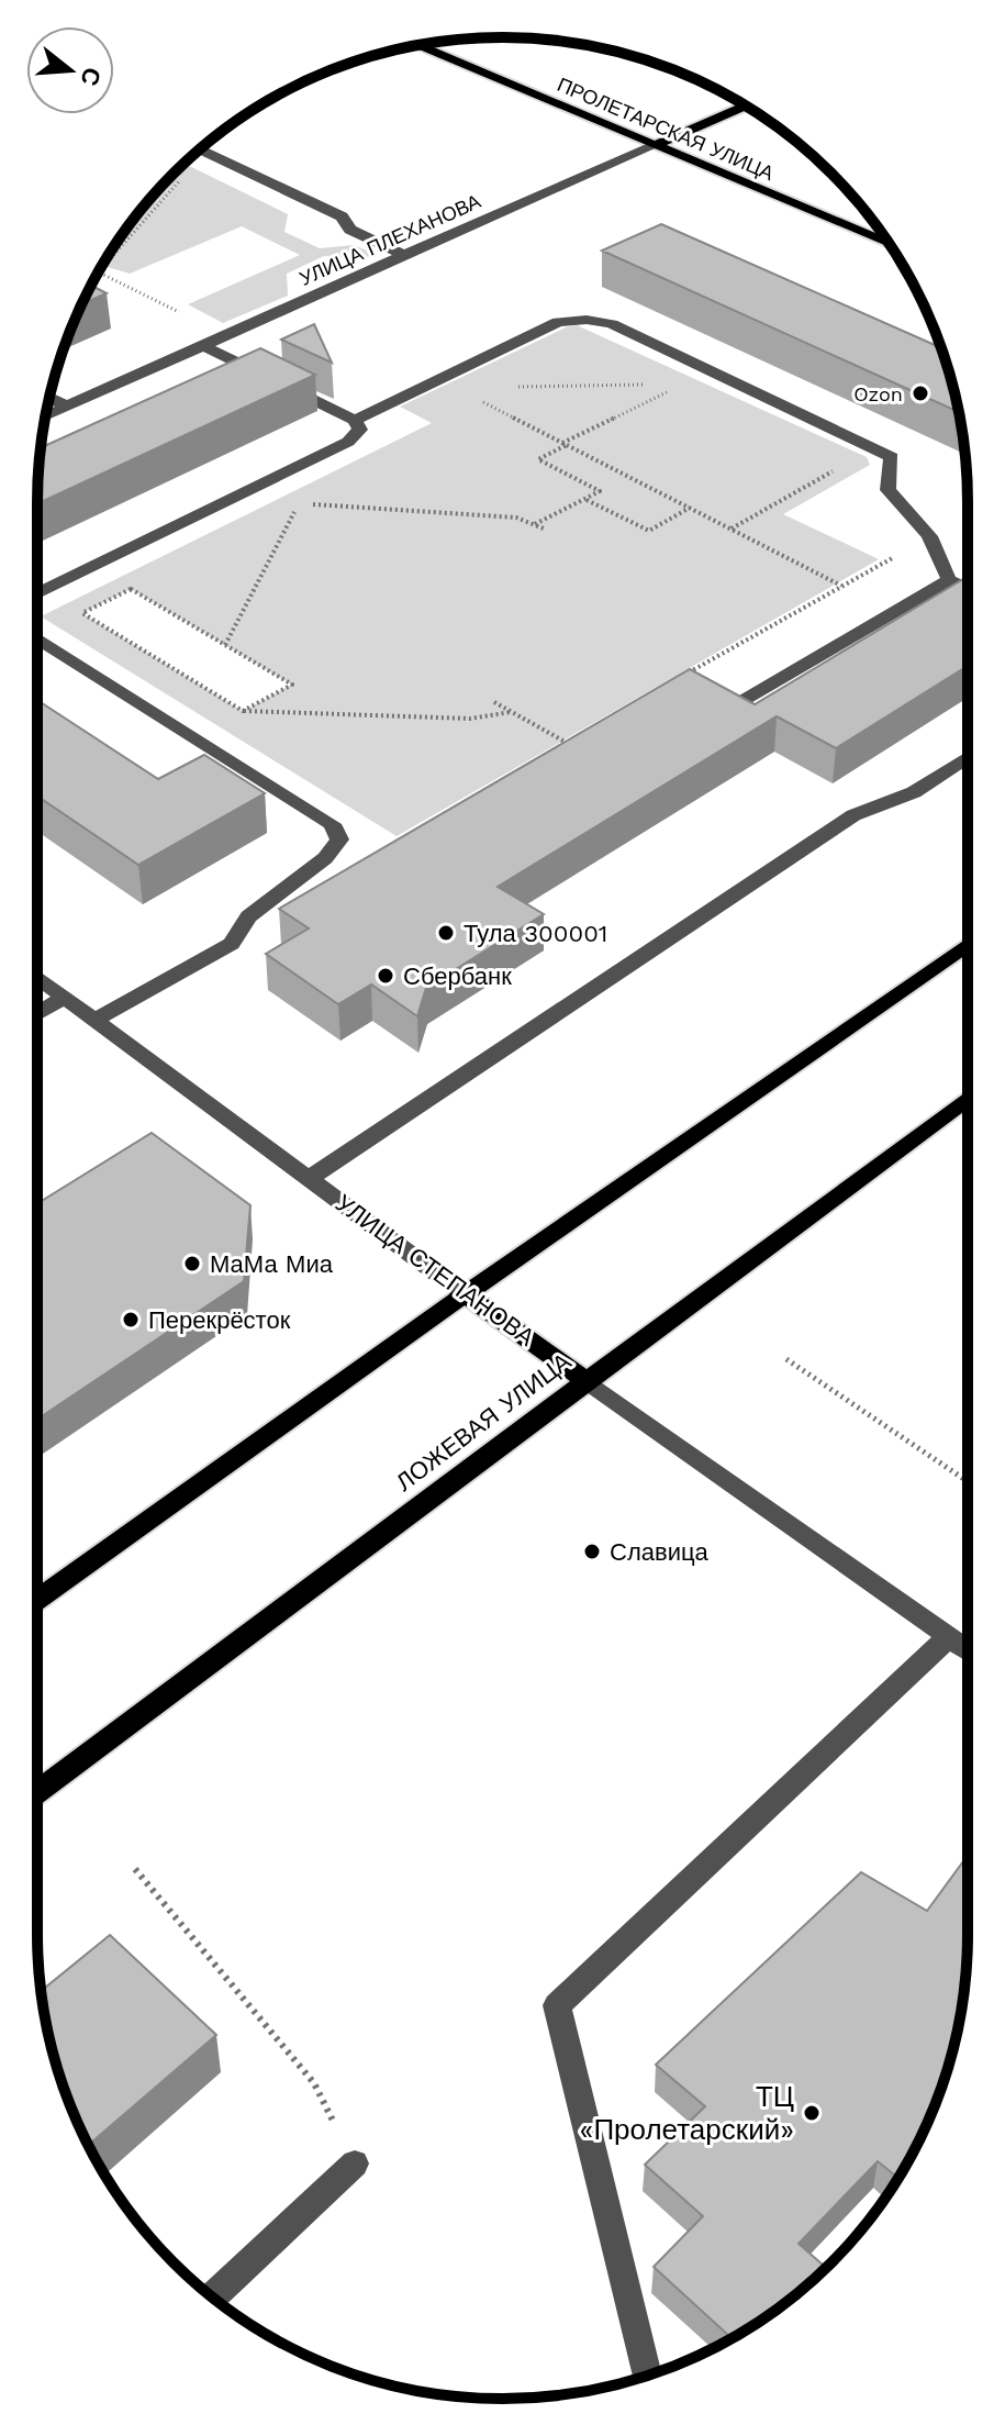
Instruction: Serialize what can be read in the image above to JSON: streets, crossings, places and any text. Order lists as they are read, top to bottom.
{
  "streets": {
    "main road": [
      "ПРОЛЕТАРСКАЯ УЛИЦА",
      "УЛИЦА ПЛЕХАНОВА",
      "УЛИЦА СТЕПАНОВА",
      "ЛОЖЕВАЯ УЛИЦА"
    ]
  },
  "crossings": [
    ["ПРОЛЕТАРСКАЯ УЛИЦА", "УЛИЦА ПЛЕХАНОВА"],
    ["УЛИЦА СТЕПАНОВА", "ЛОЖЕВАЯ УЛИЦА"]
  ],
  "places": [
    "Ozon",
    "Тула 300001",
    "Сбербанк",
    "МаМа Миа",
    "Перекрёсток",
    "Славица",
    "ТЦ «Пролетарский»"
  ],
  "north": "right"
}
